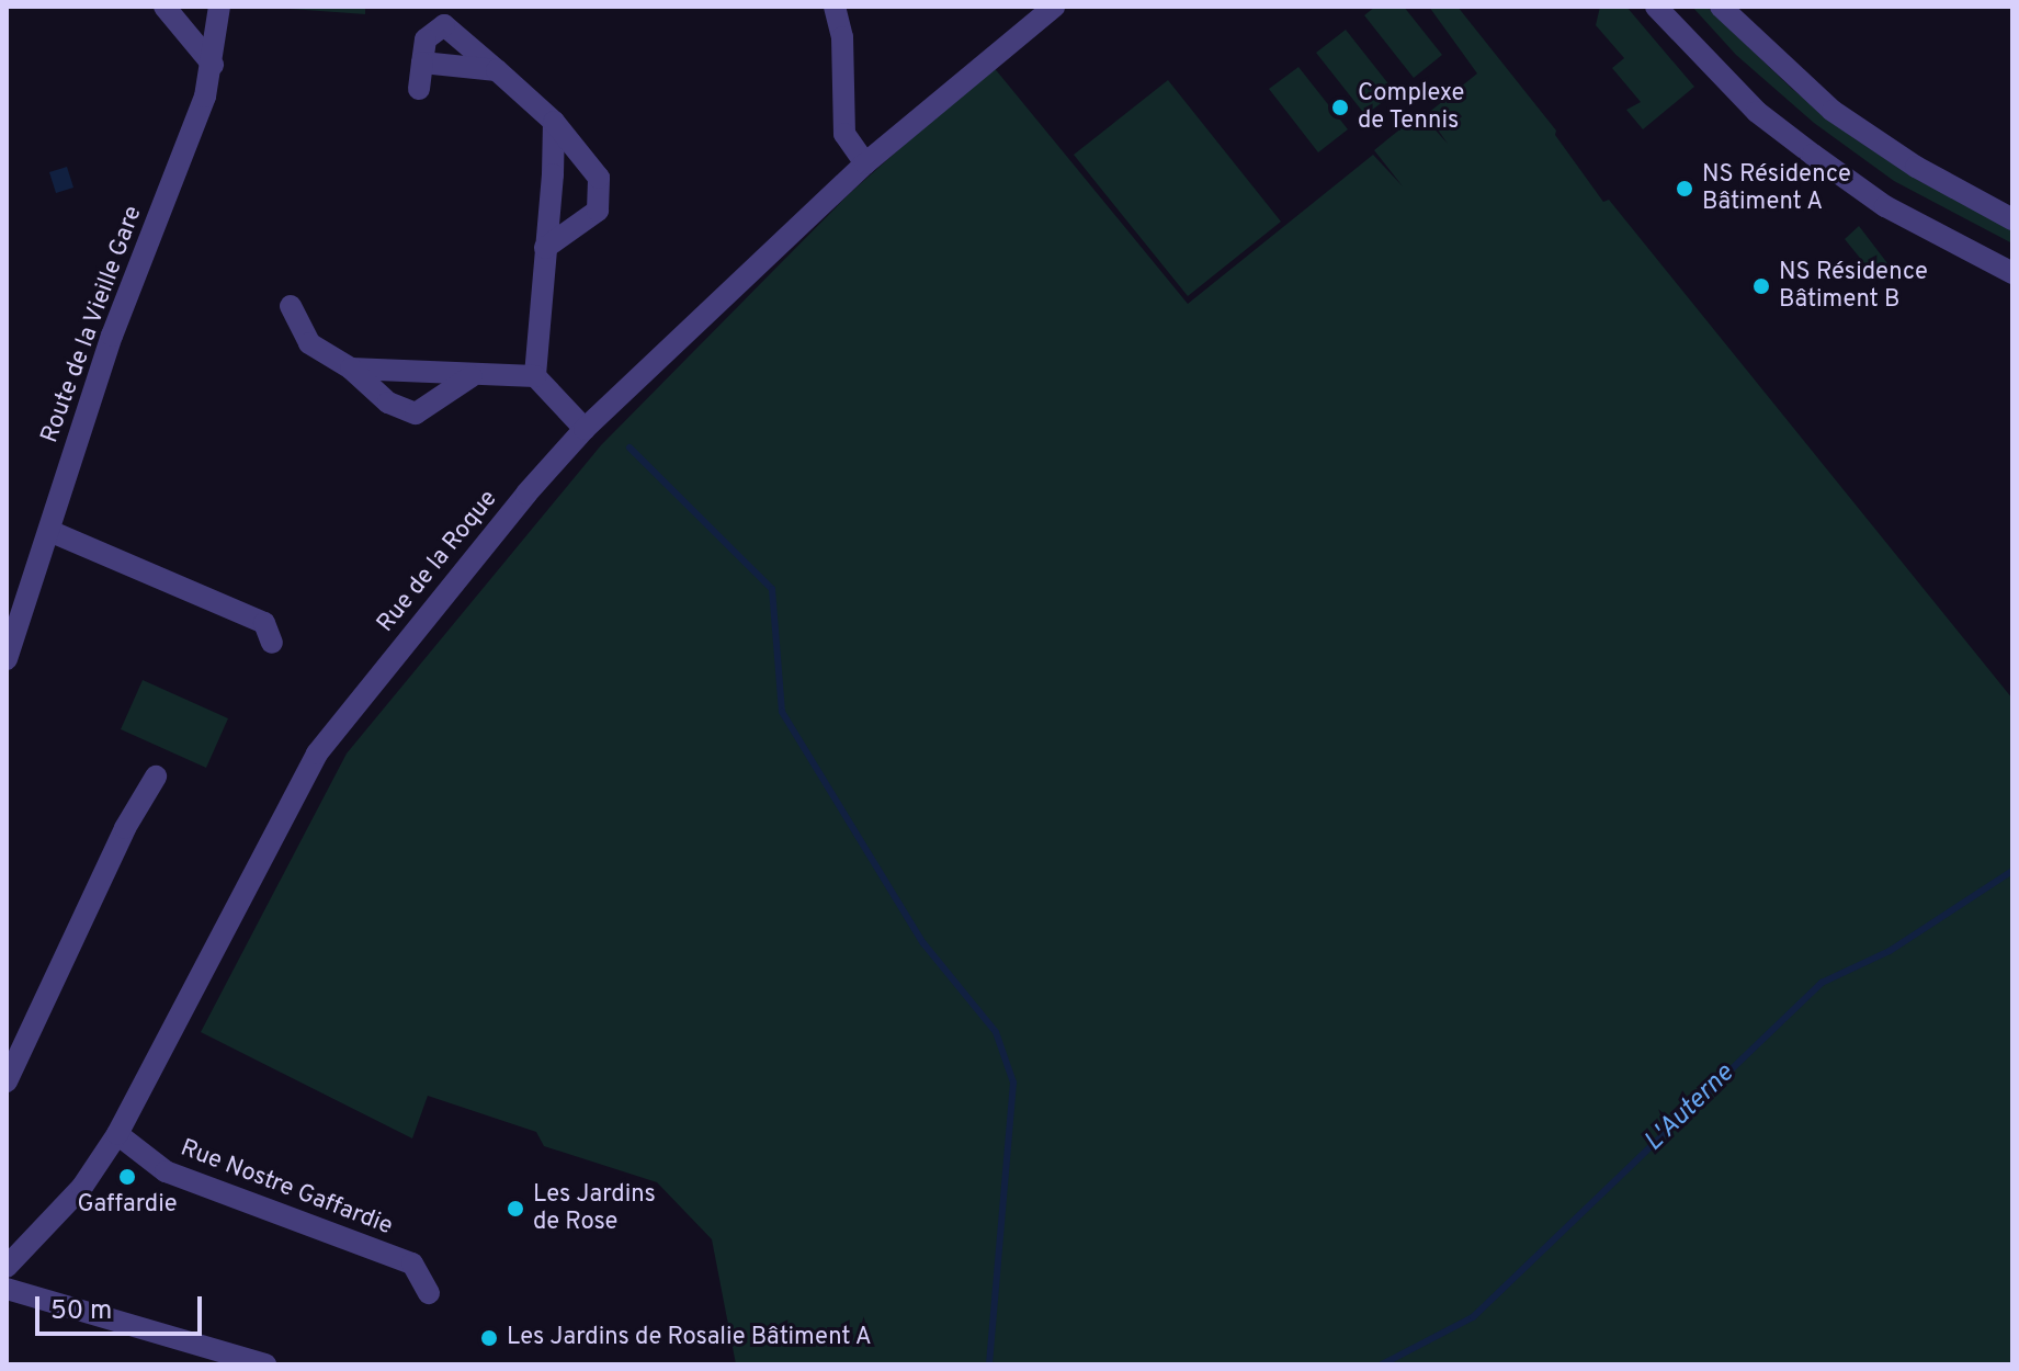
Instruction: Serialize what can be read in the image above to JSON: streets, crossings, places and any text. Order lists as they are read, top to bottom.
{
  "streets": {
    "street": ["Route de la Vieille Gare", "Rue de la Roque", "Rue Nostre Gaffardie"]
  },
  "crossings": [
    ["Rue de la Roque", "Rue Nostre Gaffardie"]
  ],
  "water": ["L'Auterne"],
  "places": [
    "Complexe de Tennis",
    "NS Résidence Bâtiment A",
    "NS Résidence Bâtiment B",
    "Gaffardie",
    "Les Jardins de Rose",
    "Les Jardins de Rosalie Bâtiment A"
  ],
  "scale_bar": "50 m"
}
